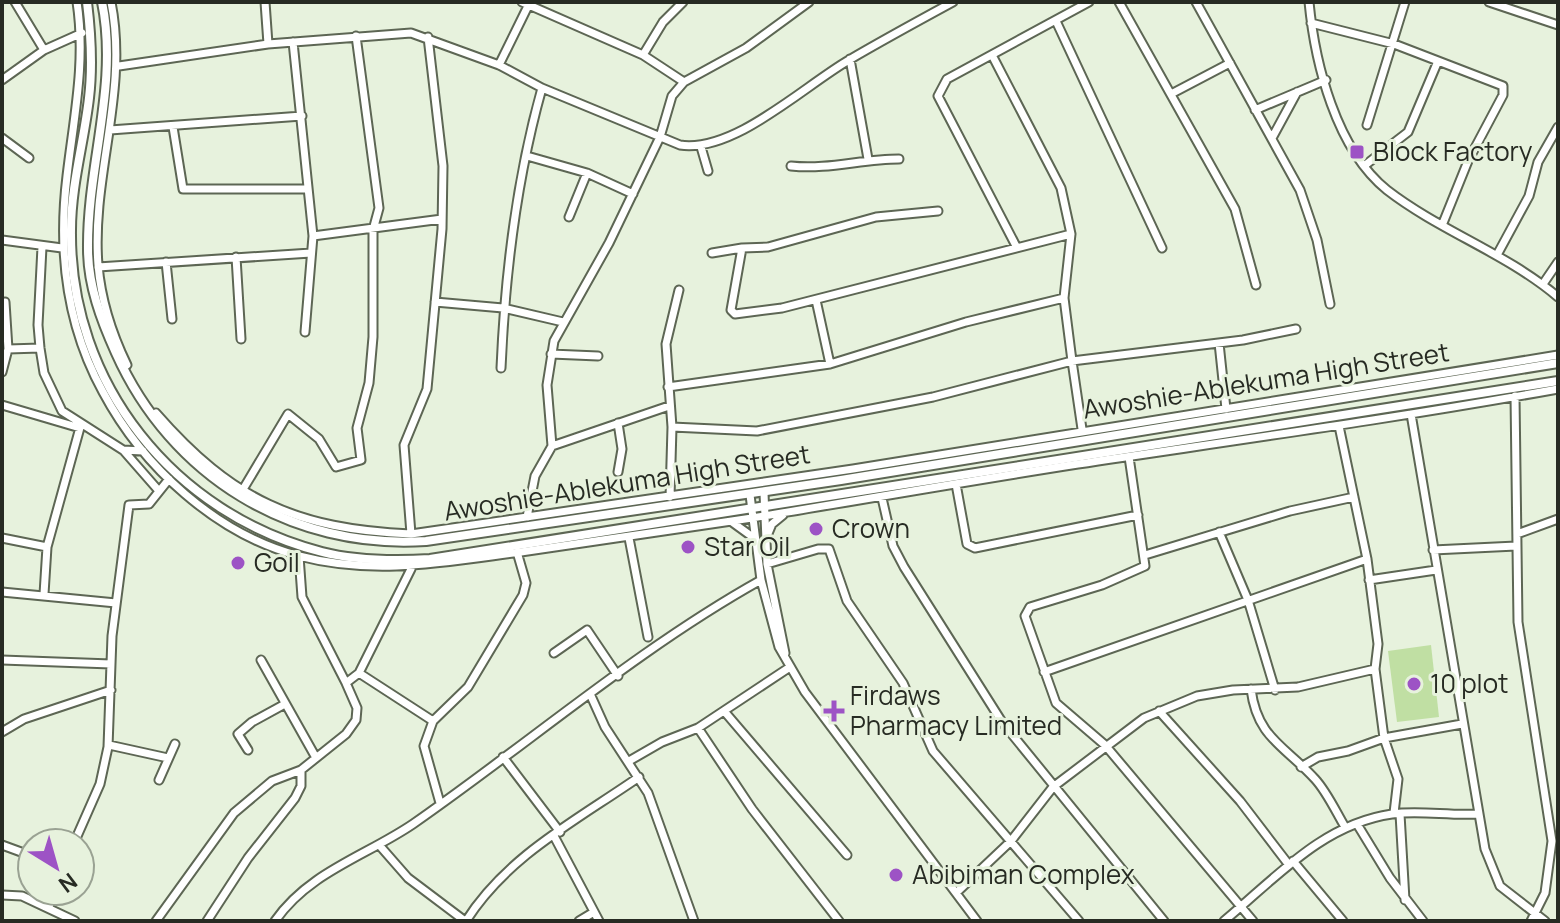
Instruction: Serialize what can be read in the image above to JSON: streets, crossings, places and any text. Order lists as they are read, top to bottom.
{
  "streets": {
    "main road": ["Awoshie-Ablekuma High Street"]
  },
  "places": {
    "transit": ["Block Factory"],
    "other": [
      "Crown",
      "Star Oil",
      "Goil",
      "10 plot",
      "Abibiman Complex"
    ],
    "health": ["Firdaws Pharmacy Limited"]
  },
  "north": "bottom right"
}
